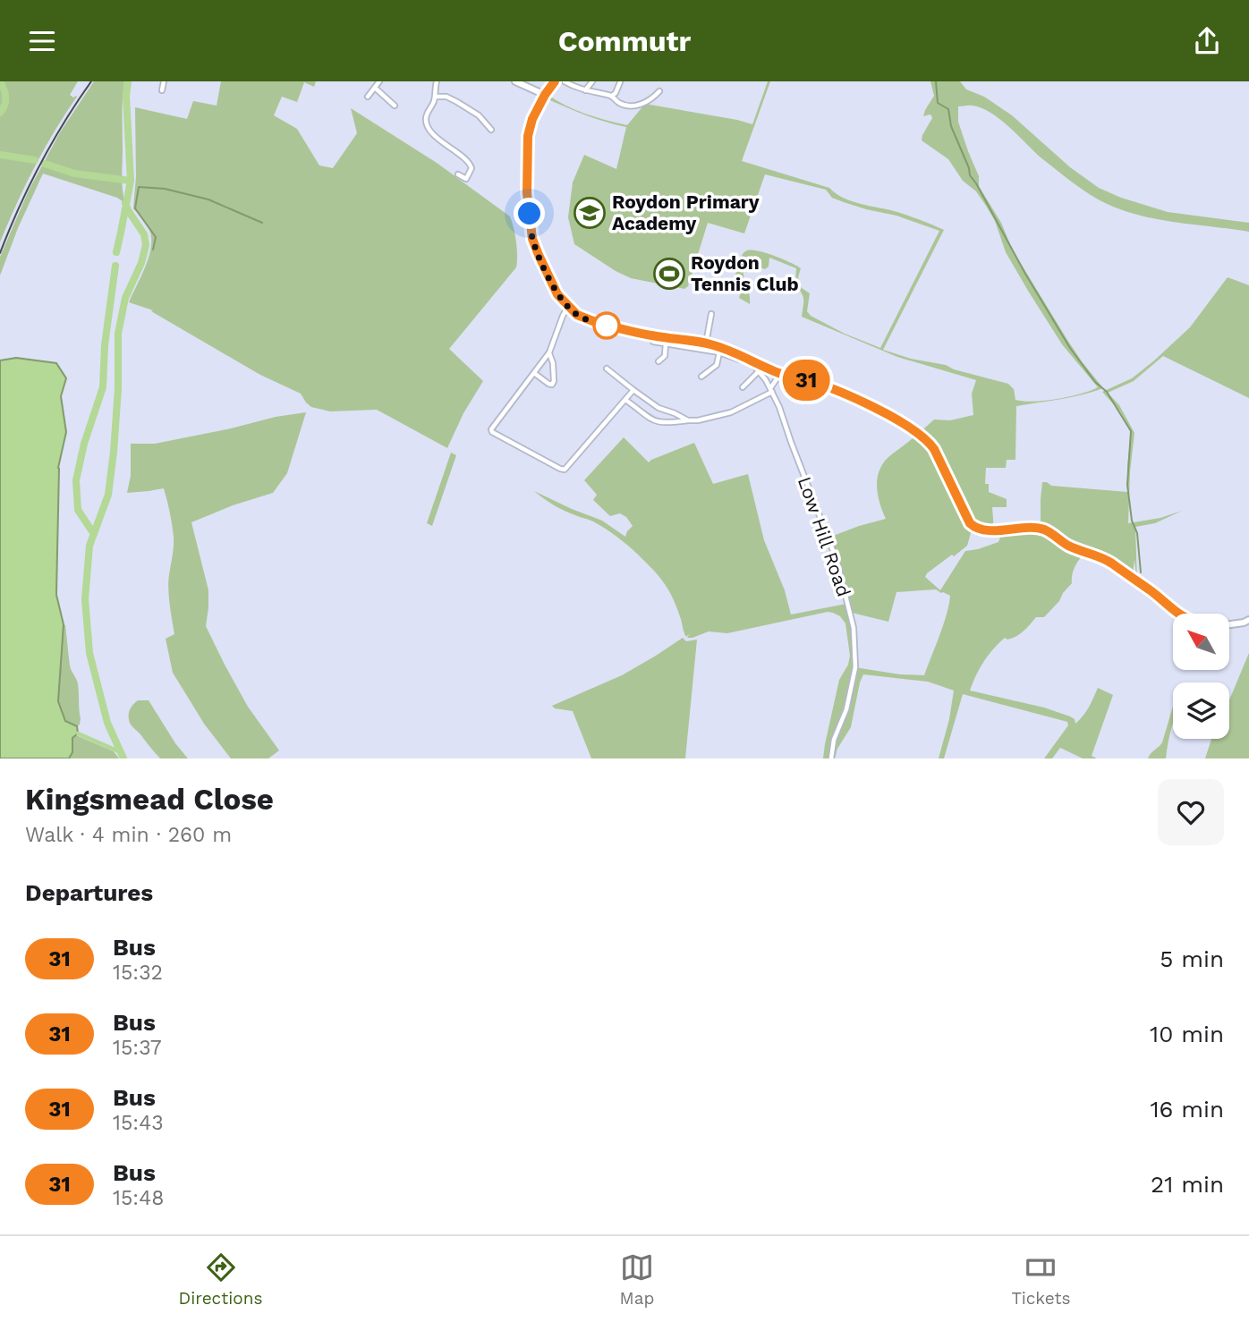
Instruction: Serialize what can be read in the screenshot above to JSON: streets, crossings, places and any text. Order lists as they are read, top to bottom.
{
  "streets": {
    "street": ["Low Hill Road"]
  },
  "places": {
    "school or university": ["Roydon Primary Academy"],
    "sports": ["Roydon Tennis Club"]
  },
  "lines": ["bus line 31"],
  "north": "top left",
  "page": {
    "header": "Commutr",
    "on_map": "31",
    "heading": [
      ["Kingsmead Close", "Walk · 4 min · 260 m"],
      "Departures"
    ],
    "list": [
      {
        "mark": "31",
        "name": "Bus",
        "note": "15:32",
        "value": "5 min"
      },
      {
        "mark": "31",
        "name": "Bus",
        "note": "15:37",
        "value": "10 min"
      },
      {
        "mark": "31",
        "name": "Bus",
        "note": "15:43",
        "value": "16 min"
      },
      {
        "mark": "31",
        "name": "Bus",
        "note": "15:48",
        "value": "21 min"
      }
    ],
    "tabs": ["Directions", "Map", "Tickets"]
  }
}
